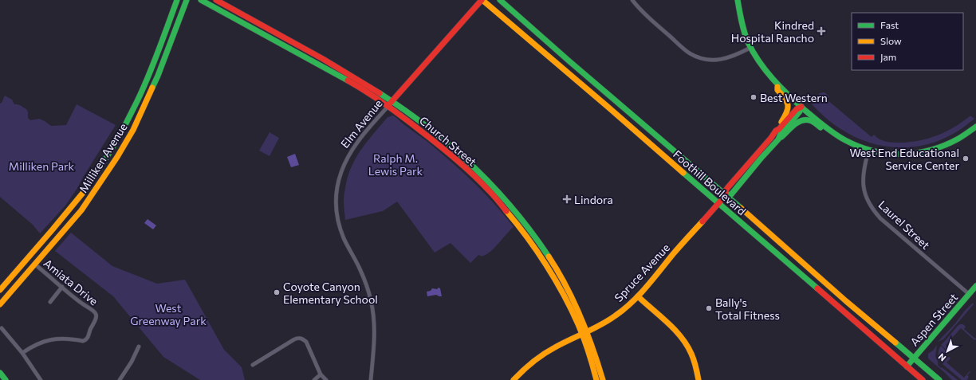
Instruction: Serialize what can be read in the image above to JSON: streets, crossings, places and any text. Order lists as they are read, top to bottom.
{
  "streets": {
    "main road": [
      "Elm Avenue",
      "Church Street",
      "Milliken Avenue",
      "Foothill Boulevard",
      "Spruce Avenue",
      "Aspen Street"
    ],
    "street": ["Laurel Street", "Amiata Drive"]
  },
  "crossings": [
    ["Elm Avenue", "Church Street"],
    ["Elm Avenue", "Foothill Boulevard"],
    ["Church Street", "Spruce Avenue"],
    ["Milliken Avenue", "Amiata Drive"],
    ["Foothill Boulevard", "Spruce Avenue"],
    ["Foothill Boulevard", "Aspen Street"],
    ["Laurel Street", "Aspen Street"]
  ],
  "parks": ["Ralph M. Lewis Park", "Milliken Park", "West Greenway Park"],
  "places": {
    "health": ["Kindred Hospital Rancho", "Lindora"],
    "other": [
      "Best Western",
      "West End Educational Service Center",
      "Coyote Canyon Elementary School",
      "Bally's Total Fitness"
    ]
  },
  "legend": ["Fast", "Slow", "Jam"],
  "north": "bottom left"
}
